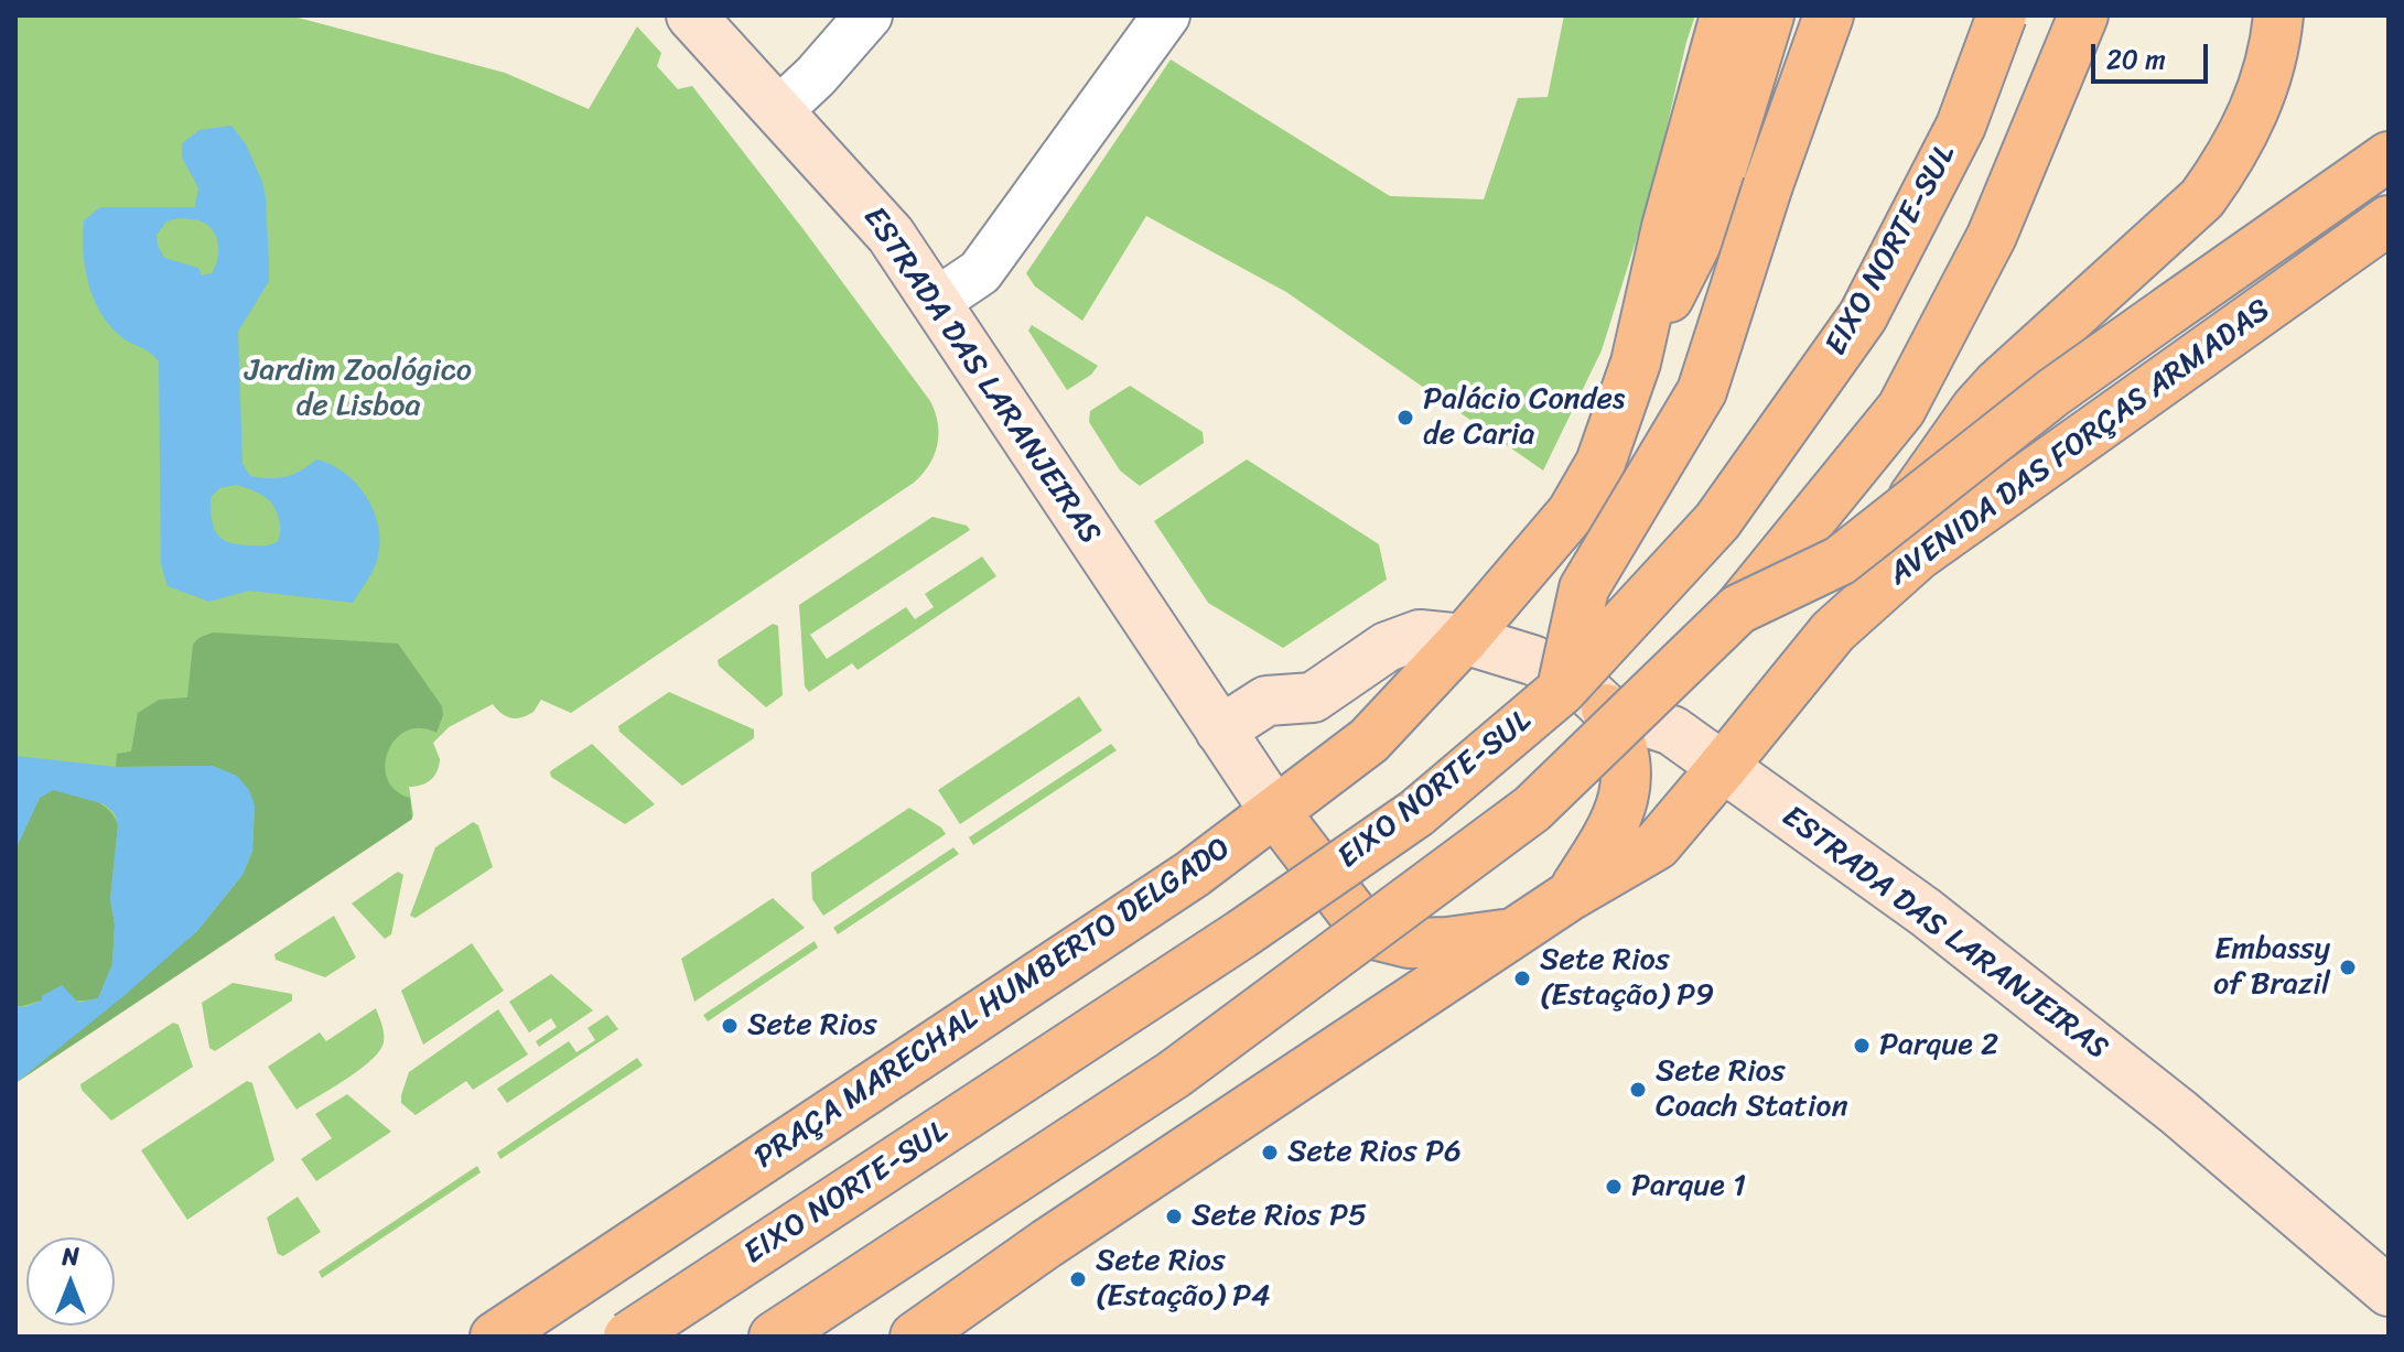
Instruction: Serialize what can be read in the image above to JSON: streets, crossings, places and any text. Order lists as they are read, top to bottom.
{
  "streets": {
    "main road": [
      "EIXO NORTE-SUL",
      "ESTRADA DAS LARANJEIRAS",
      "AVENIDA DAS FORÇAS ARMADAS",
      "PRAÇA MARECHAL HUMBERTO DELGADO"
    ]
  },
  "crossings": [
    ["ESTRADA DAS LARANJEIRAS", "AVENIDA DAS FORÇAS ARMADAS"],
    ["ESTRADA DAS LARANJEIRAS", "PRAÇA MARECHAL HUMBERTO DELGADO"]
  ],
  "parks": ["Jardim Zoológico de Lisboa"],
  "places": [
    "Palácio Condes de Caria",
    "Embassy of Brazil",
    "Sete Rios (Estação) P9",
    "Sete Rios",
    "Parque 2",
    "Sete Rios Coach Station",
    "Sete Rios P6",
    "Parque 1",
    "Sete Rios P5",
    "Sete Rios (Estação) P4"
  ],
  "scale_bar": "20 m",
  "north": "top"
}
